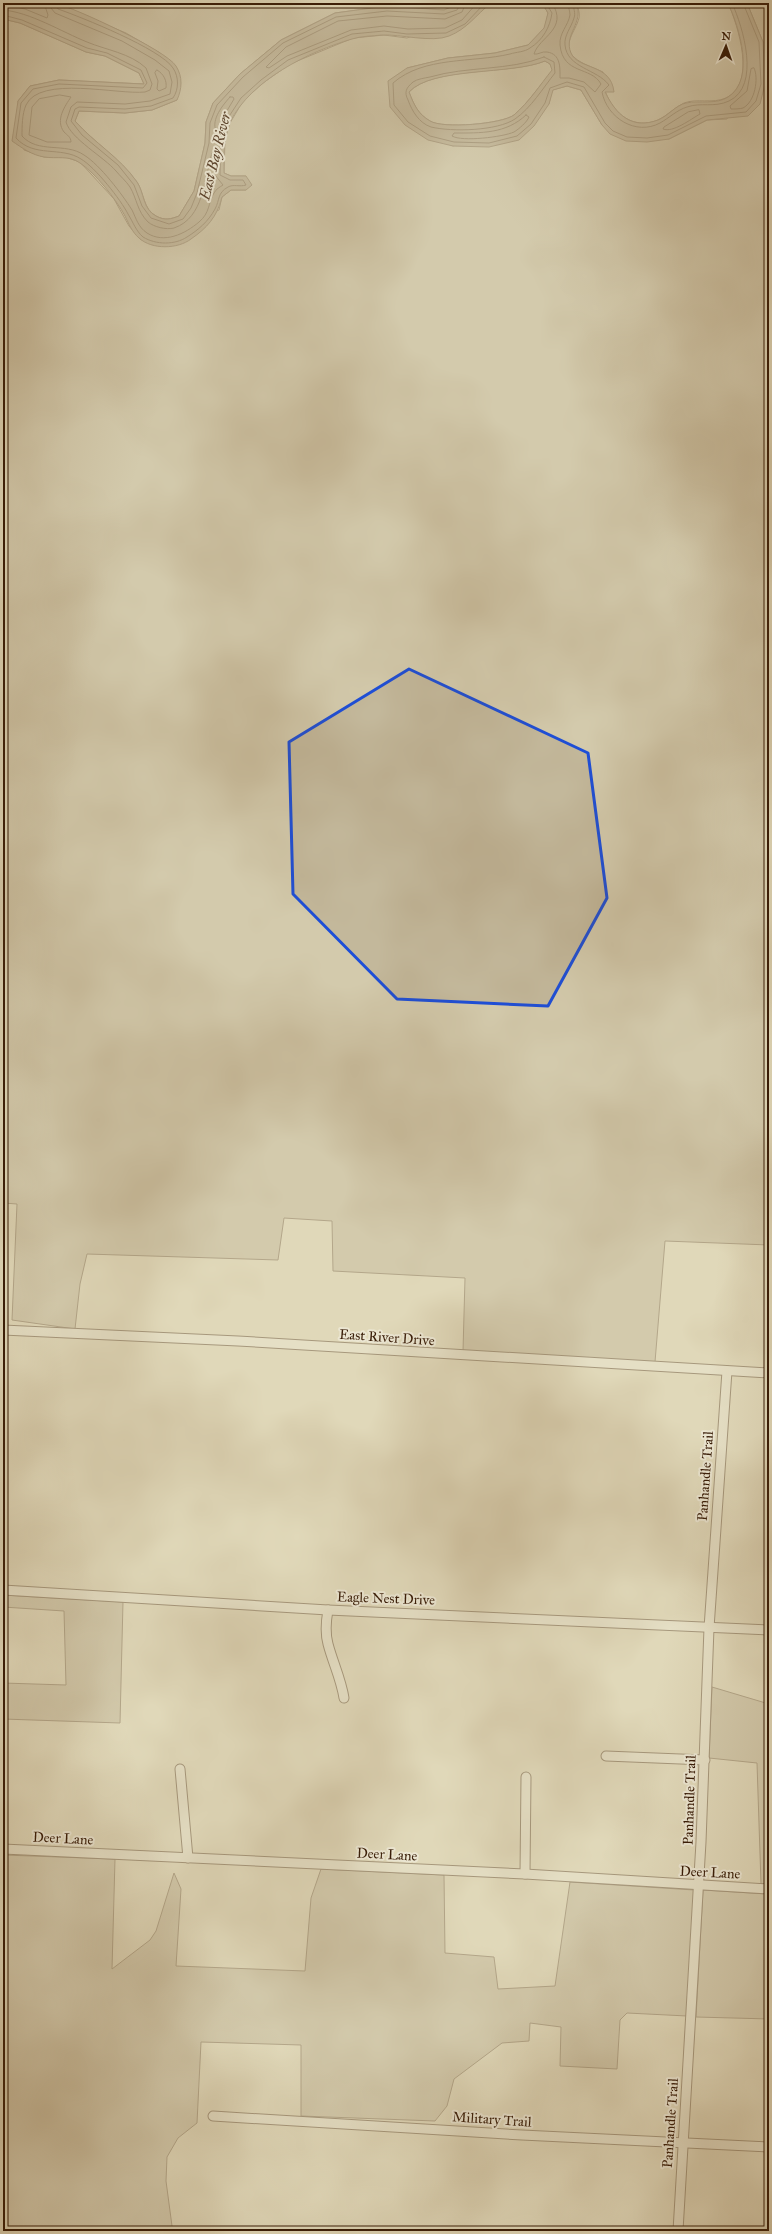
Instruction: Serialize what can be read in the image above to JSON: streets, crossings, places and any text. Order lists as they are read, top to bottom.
{
  "streets": {
    "street": [
      "East River Drive",
      "Panhandle Trail",
      "Eagle Nest Drive",
      "Deer Lane",
      "Military Trail"
    ]
  },
  "crossings": [
    ["East River Drive", "Panhandle Trail"],
    ["Panhandle Trail", "Eagle Nest Drive"],
    ["Panhandle Trail", "Deer Lane"],
    ["Panhandle Trail", "Military Trail"]
  ],
  "water": ["East Bay River"],
  "north": "top"
}
